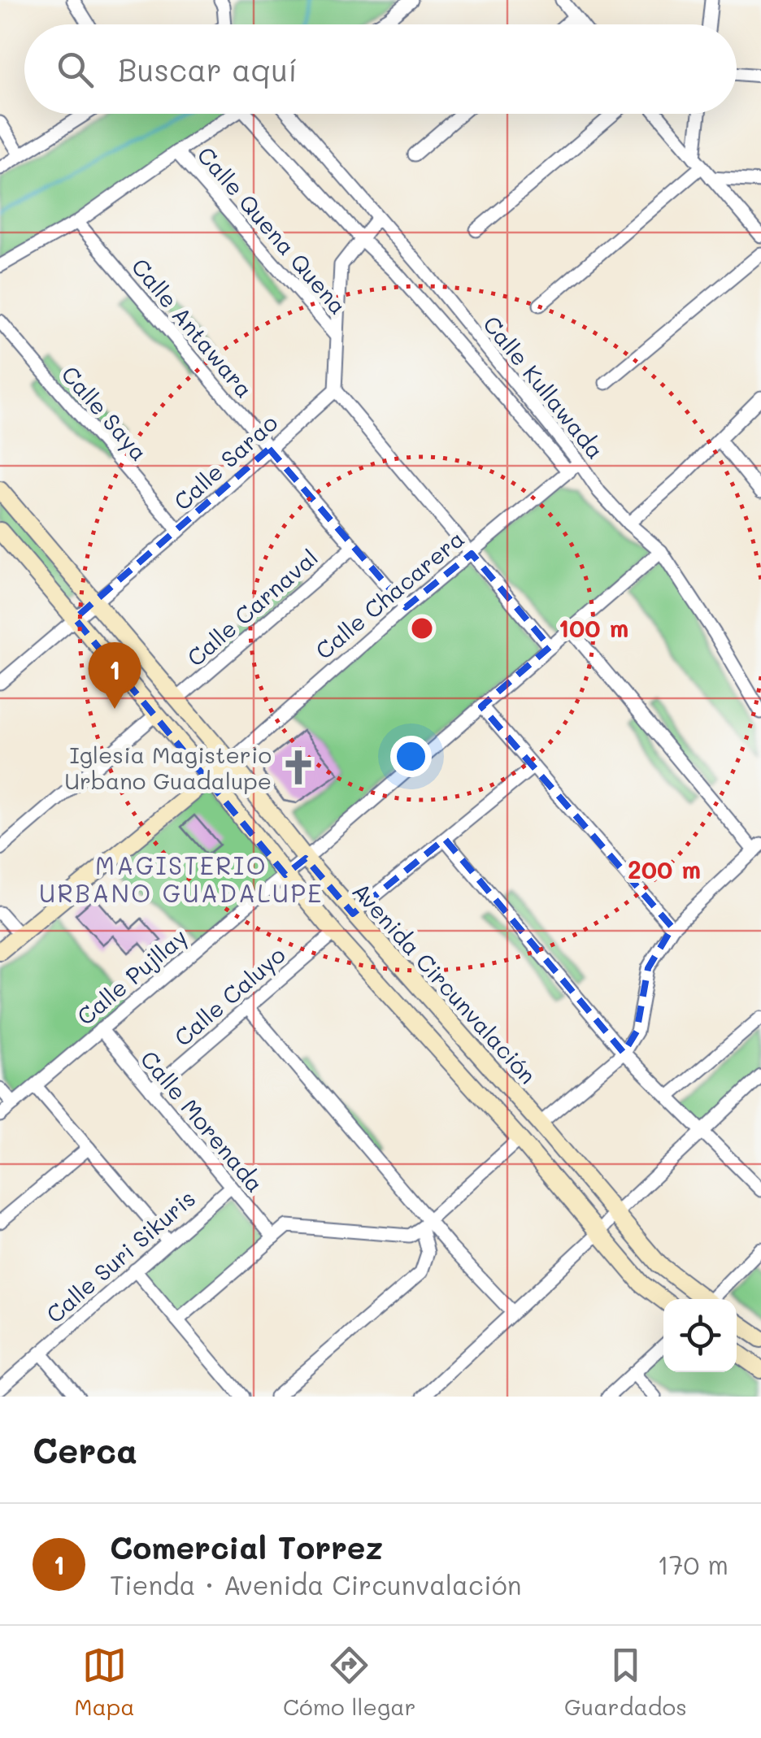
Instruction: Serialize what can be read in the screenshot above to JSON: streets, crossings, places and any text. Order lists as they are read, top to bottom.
{
  "streets": {
    "main road": ["Avenida Circunvalación"],
    "street": [
      "Calle Quena Quena",
      "Calle Antawara",
      "Calle Kullawada",
      "Calle Saya",
      "Calle Sarao",
      "Calle Chacarera",
      "Calle Carnaval",
      "Calle Pujllay",
      "Calle Caluyo",
      "Calle Morenada",
      "Calle Suri Sikuris"
    ]
  },
  "crossings": [
    ["Calle Antawara", "Calle Sarao"],
    ["Calle Antawara", "Calle Chacarera"],
    ["Calle Antawara", "Calle Carnaval"],
    ["Calle Kullawada", "Calle Chacarera"],
    ["Calle Kullawada", "Calle Pujllay"],
    ["Calle Saya", "Calle Sarao"],
    ["Calle Sarao", "Avenida Circunvalación"],
    ["Calle Chacarera", "Avenida Circunvalación"],
    ["Calle Carnaval", "Avenida Circunvalación"],
    ["Calle Pujllay", "Avenida Circunvalación"],
    ["Calle Pujllay", "Calle Morenada"],
    ["Calle Caluyo", "Calle Morenada"],
    ["Calle Morenada", "Calle Suri Sikuris"]
  ],
  "districts": ["MAGISTERIO URBANO GUADALUPE"],
  "places": {
    "church": ["Iglesia Magisterio Urbano Guadalupe"]
  },
  "page": {
    "search": "Buscar aquí",
    "pins": "1",
    "heading": "Cerca",
    "list": [
      {
        "mark": "1",
        "name": "Comercial Torrez",
        "note": "Tienda · Avenida Circunvalación",
        "value": "170 m"
      }
    ],
    "nav": ["Mapa", "Cómo llegar", "Guardados"]
  },
  "rings": ["100 m", "200 m"]
}
